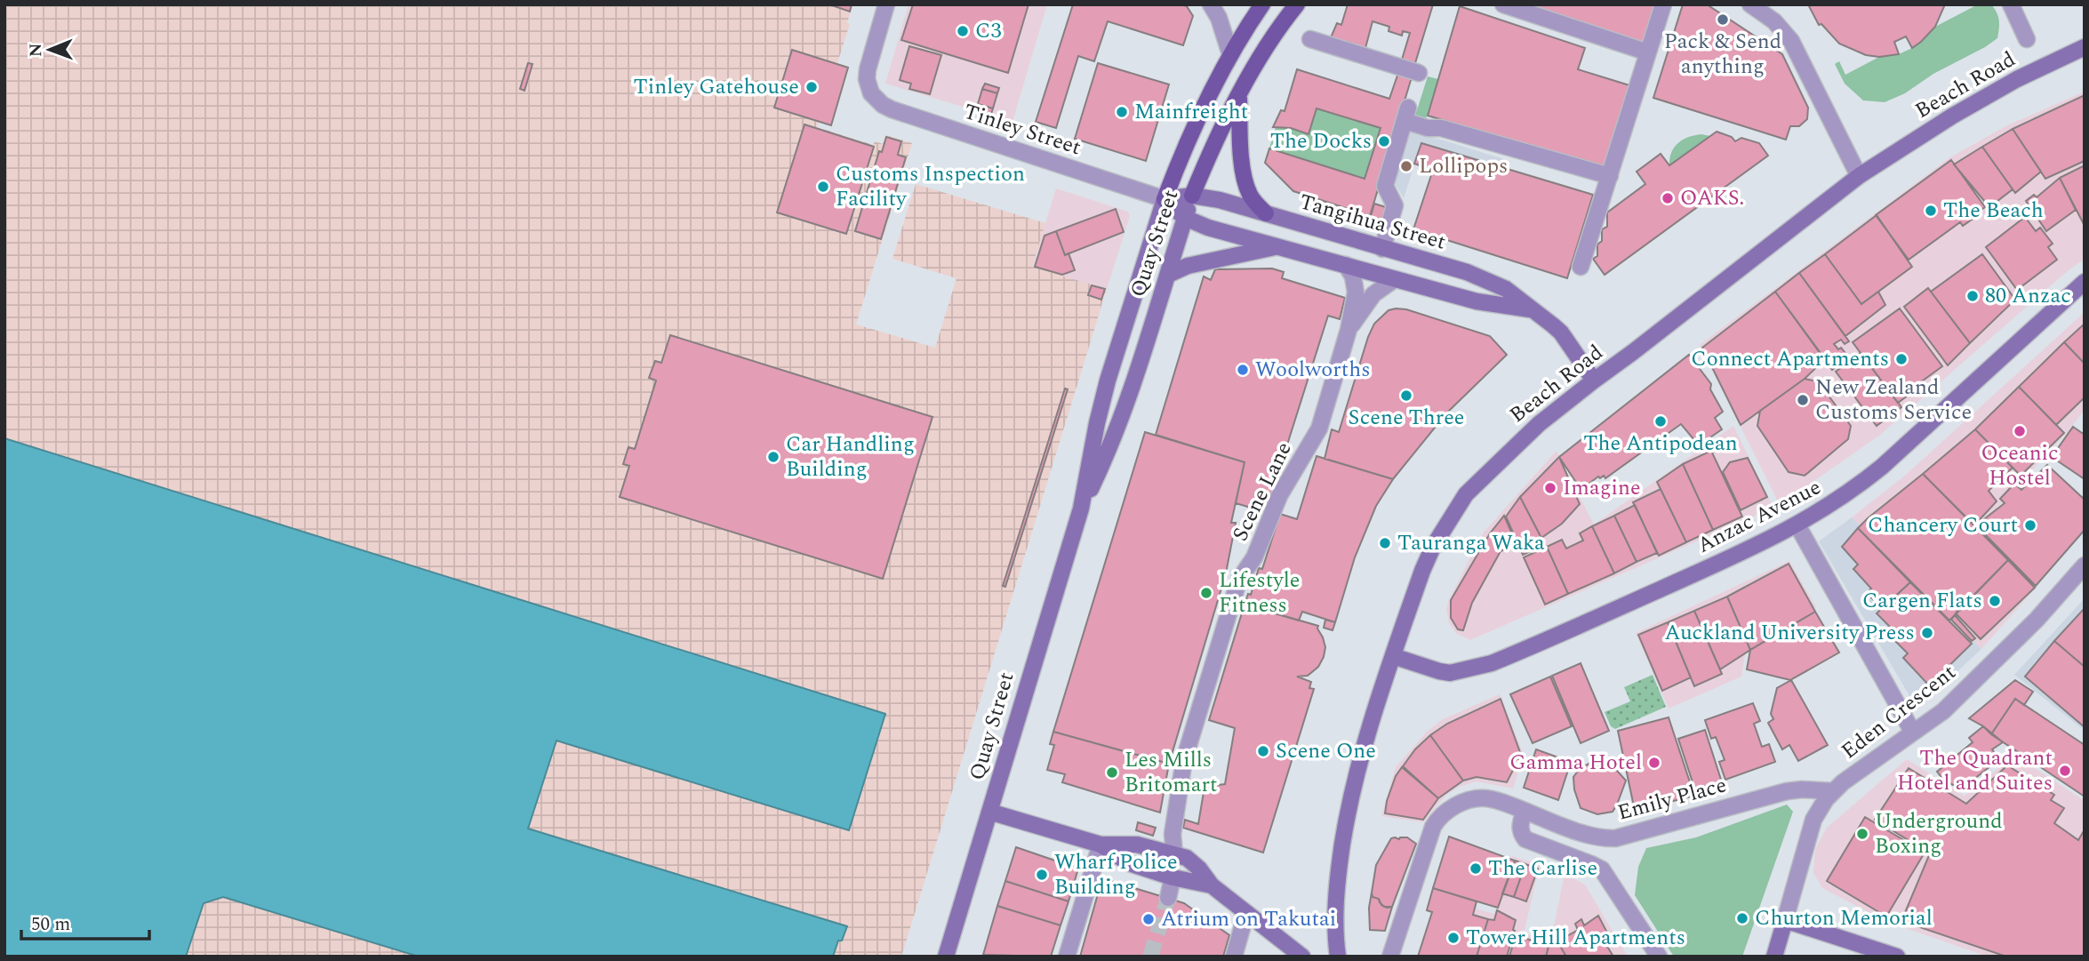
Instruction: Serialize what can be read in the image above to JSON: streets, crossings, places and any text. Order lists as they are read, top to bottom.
{
  "streets": {
    "main road": [
      "Beach Road",
      "Tangihua Street",
      "Quay Street",
      "Anzac Avenue"
    ],
    "street": [
      "Tinley Street",
      "Scene Lane",
      "Eden Crescent",
      "Emily Place"
    ]
  },
  "crossings": [
    ["Beach Road", "Tangihua Street"],
    ["Beach Road", "Anzac Avenue"],
    ["Tinley Street", "Tangihua Street"],
    ["Tinley Street", "Quay Street"],
    ["Tangihua Street", "Quay Street"],
    ["Tangihua Street", "Scene Lane"],
    ["Eden Crescent", "Emily Place"]
  ],
  "places": [
    "Pack & Send anything",
    "C3",
    "Tinley Gatehouse",
    "Mainfreight",
    "The Docks",
    "Lollipops",
    "Customs Inspection Facility",
    "OAKS.",
    "The Beach",
    "80 Anzac",
    "Connect Apartments",
    "Woolworths",
    "Scene Three",
    "New Zealand Customs Service",
    "The Antipodean",
    "Oceanic Hostel",
    "Car Handling Building",
    "Imagine",
    "Chancery Court",
    "Tauranga Waka",
    "Lifestyle Fitness",
    "Cargen Flats",
    "Auckland University Press",
    "Scene One",
    "Gamma Hotel",
    "The Quadrant Hotel and Suites",
    "Les Mills Britomart",
    "Underground Boxing",
    "The Carlise",
    "Wharf Police Building",
    "Churton Memorial",
    "Atrium on Takutai",
    "Tower Hill Apartments"
  ],
  "scale_bar": "50 m",
  "north": "left"
}
